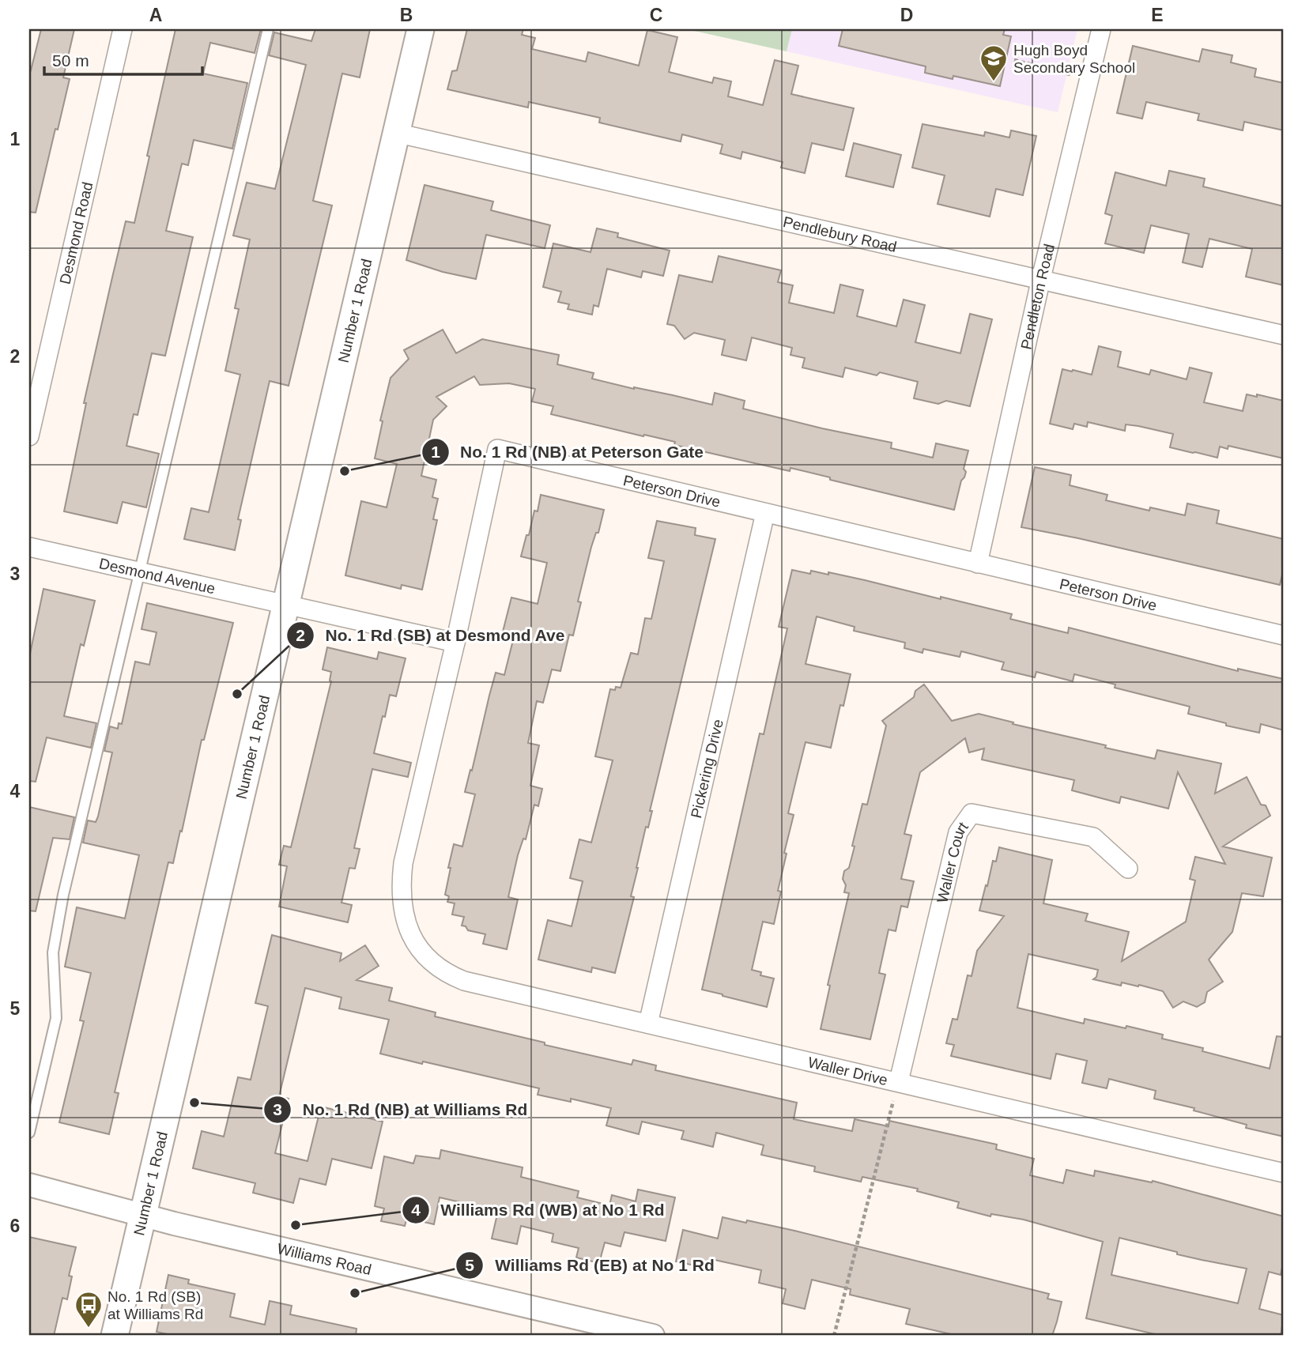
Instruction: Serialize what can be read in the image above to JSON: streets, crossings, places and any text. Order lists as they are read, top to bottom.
{
  "streets": {
    "main road": ["Number 1 Road"],
    "street": [
      "Desmond Road",
      "Pendlebury Road",
      "Pendleton Road",
      "Peterson Drive",
      "Desmond Avenue",
      "Pickering Drive",
      "Waller Court",
      "Waller Drive",
      "Williams Road"
    ]
  },
  "crossings": [
    ["Pendlebury Road", "Pendleton Road"],
    ["Pendlebury Road", "Number 1 Road"],
    ["Pendleton Road", "Peterson Drive"],
    ["Number 1 Road", "Desmond Avenue"],
    ["Number 1 Road", "Williams Road"],
    ["Peterson Drive", "Desmond Avenue"],
    ["Peterson Drive", "Pickering Drive"],
    ["Peterson Drive", "Waller Drive"],
    ["Pickering Drive", "Waller Drive"],
    ["Waller Court", "Waller Drive"]
  ],
  "places": {
    "school or university": ["Hugh Boyd Secondary School"],
    "other": [
      "No. 1 Rd (NB) at Peterson Gate",
      "No. 1 Rd (SB) at Desmond Ave",
      "No. 1 Rd (NB) at Williams Rd",
      "Williams Rd (WB) at No 1 Rd",
      "Williams Rd (EB) at No 1 Rd"
    ],
    "bus stop": ["No. 1 Rd (SB) at Williams Rd"]
  },
  "scale_bar": "50 m",
  "grid": {
    "columns": [
      "A",
      "B",
      "C",
      "D",
      "E"
    ],
    "rows": [
      "1",
      "2",
      "3",
      "4",
      "5",
      "6"
    ]
  }
}
